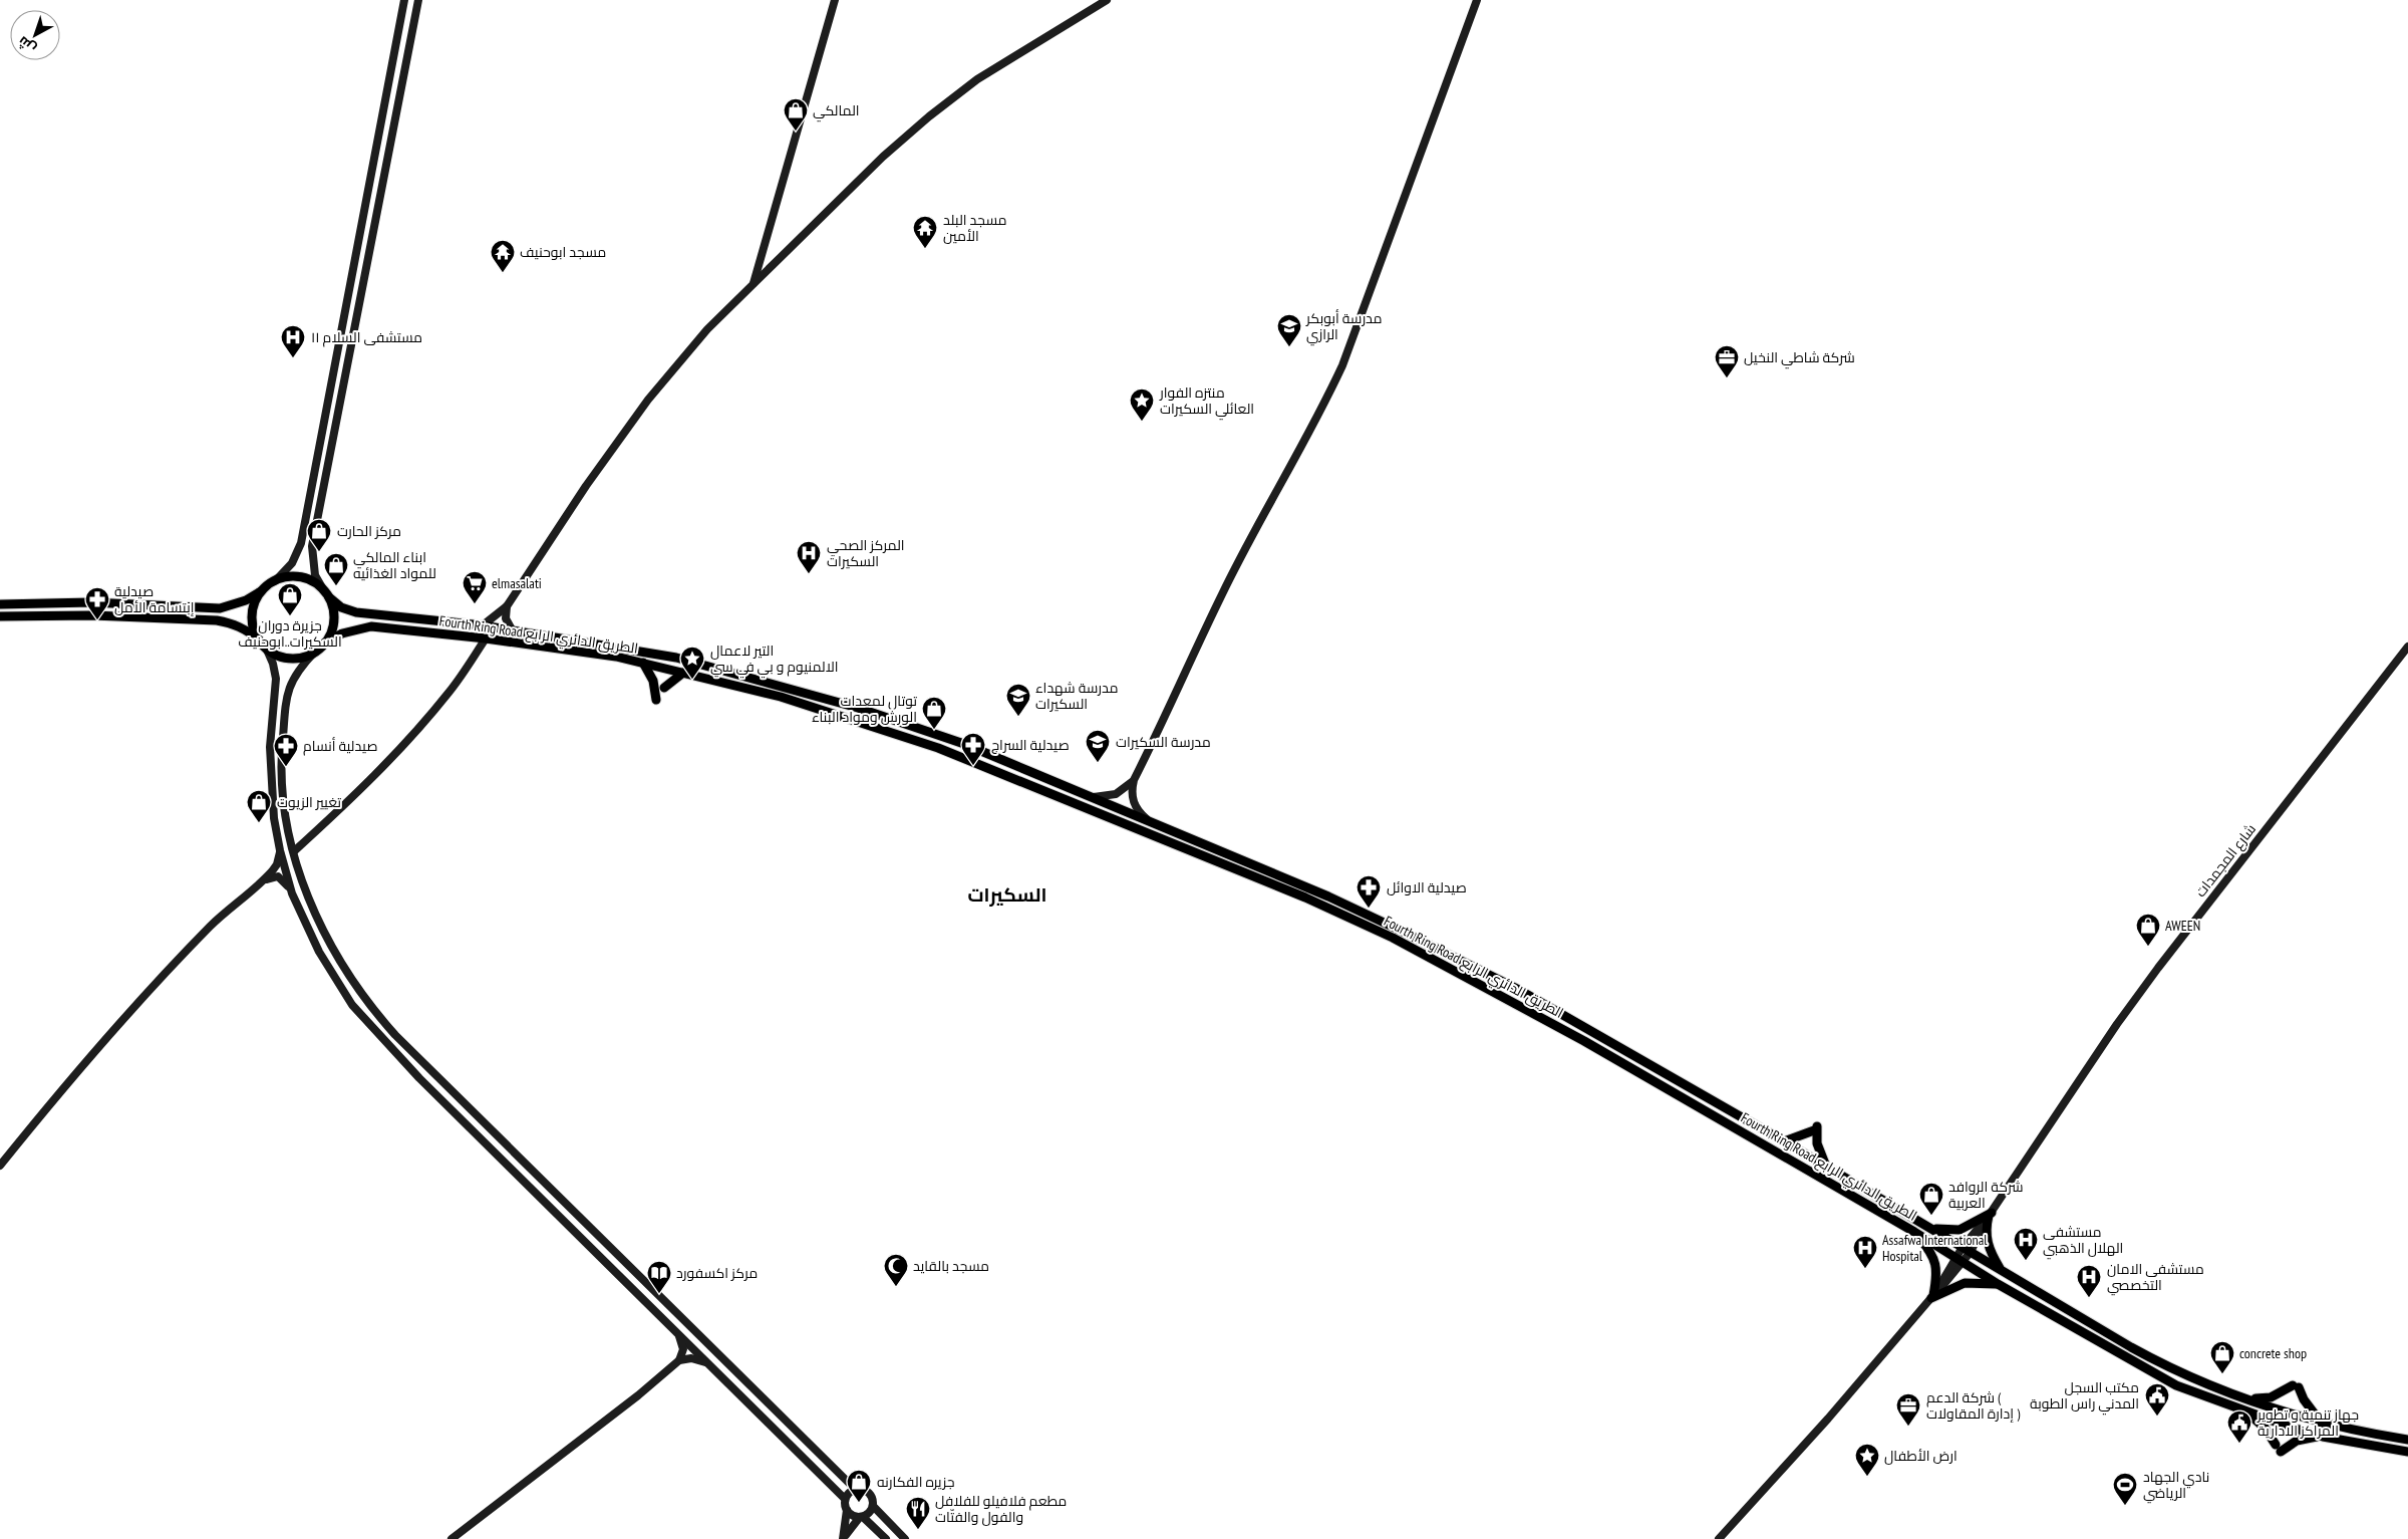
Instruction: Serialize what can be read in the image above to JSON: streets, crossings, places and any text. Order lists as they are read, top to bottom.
{
  "streets": {
    "main road": ["Fourth Ring Road الطريق الدائري الرابع", "شارع المجمدات"]
  },
  "crossings": [
    ["Fourth Ring Road الطريق الدائري الرابع", "شارع المجمدات"]
  ],
  "districts": ["السكيرات"],
  "places": {
    "shop": [
      "المالكي",
      "مركز الحارت",
      "ابناء المالكي للمواد الغذائيه",
      "جزيرة دوران السكيرات..ابوحنيف",
      "توتال لمعدات الورش ومواد البناء",
      "تغيير الزيوت",
      "AWEEN",
      "شركة الروافد العربية",
      "concrete shop",
      "جزيره الفكارنه"
    ],
    "temple": ["مسجد البلد الأمين", "مسجد ابوحنيف"],
    "school or university": ["مدرسة أبوبكر الرازي", "مدرسة شهداء السكيرات", "مدرسة السكيرات"],
    "hospital": [
      "مستشفى السلام ١١",
      "المركز الصحي السكيرات",
      "مستشفى الهلال الذهبي",
      "Assafwa International Hospital",
      "مستشفى الامان التخصصي"
    ],
    "office": ["شركة شاطي النخيل", "شركة الدعم ( إدارة المقاولات )"],
    "place": ["منتزه الفوار العائلي السكيرات", "التير لاعمال الالمنيوم و بي في سي", "ارض الأطفال"],
    "supermarket": ["elmasalati"],
    "pharmacy": [
      "صيدلية إبتسامة الأمل",
      "صيدلية السراج",
      "صيدلية أنسام",
      "صيدلية الاوائل"
    ],
    "mosque": ["مسجد بالقايد"],
    "library": ["مركز اكسفورد"],
    "public building": ["مكتب السجل المدني راس الطوبة", "جهاز تنمية و تطوير المراكز الادارية"],
    "sports": ["نادي الجهاد الرياضي"],
    "restaurant": ["مطعم فلافيلو للفلافل والفول والفتّات"]
  },
  "north": "bottom left"
}
